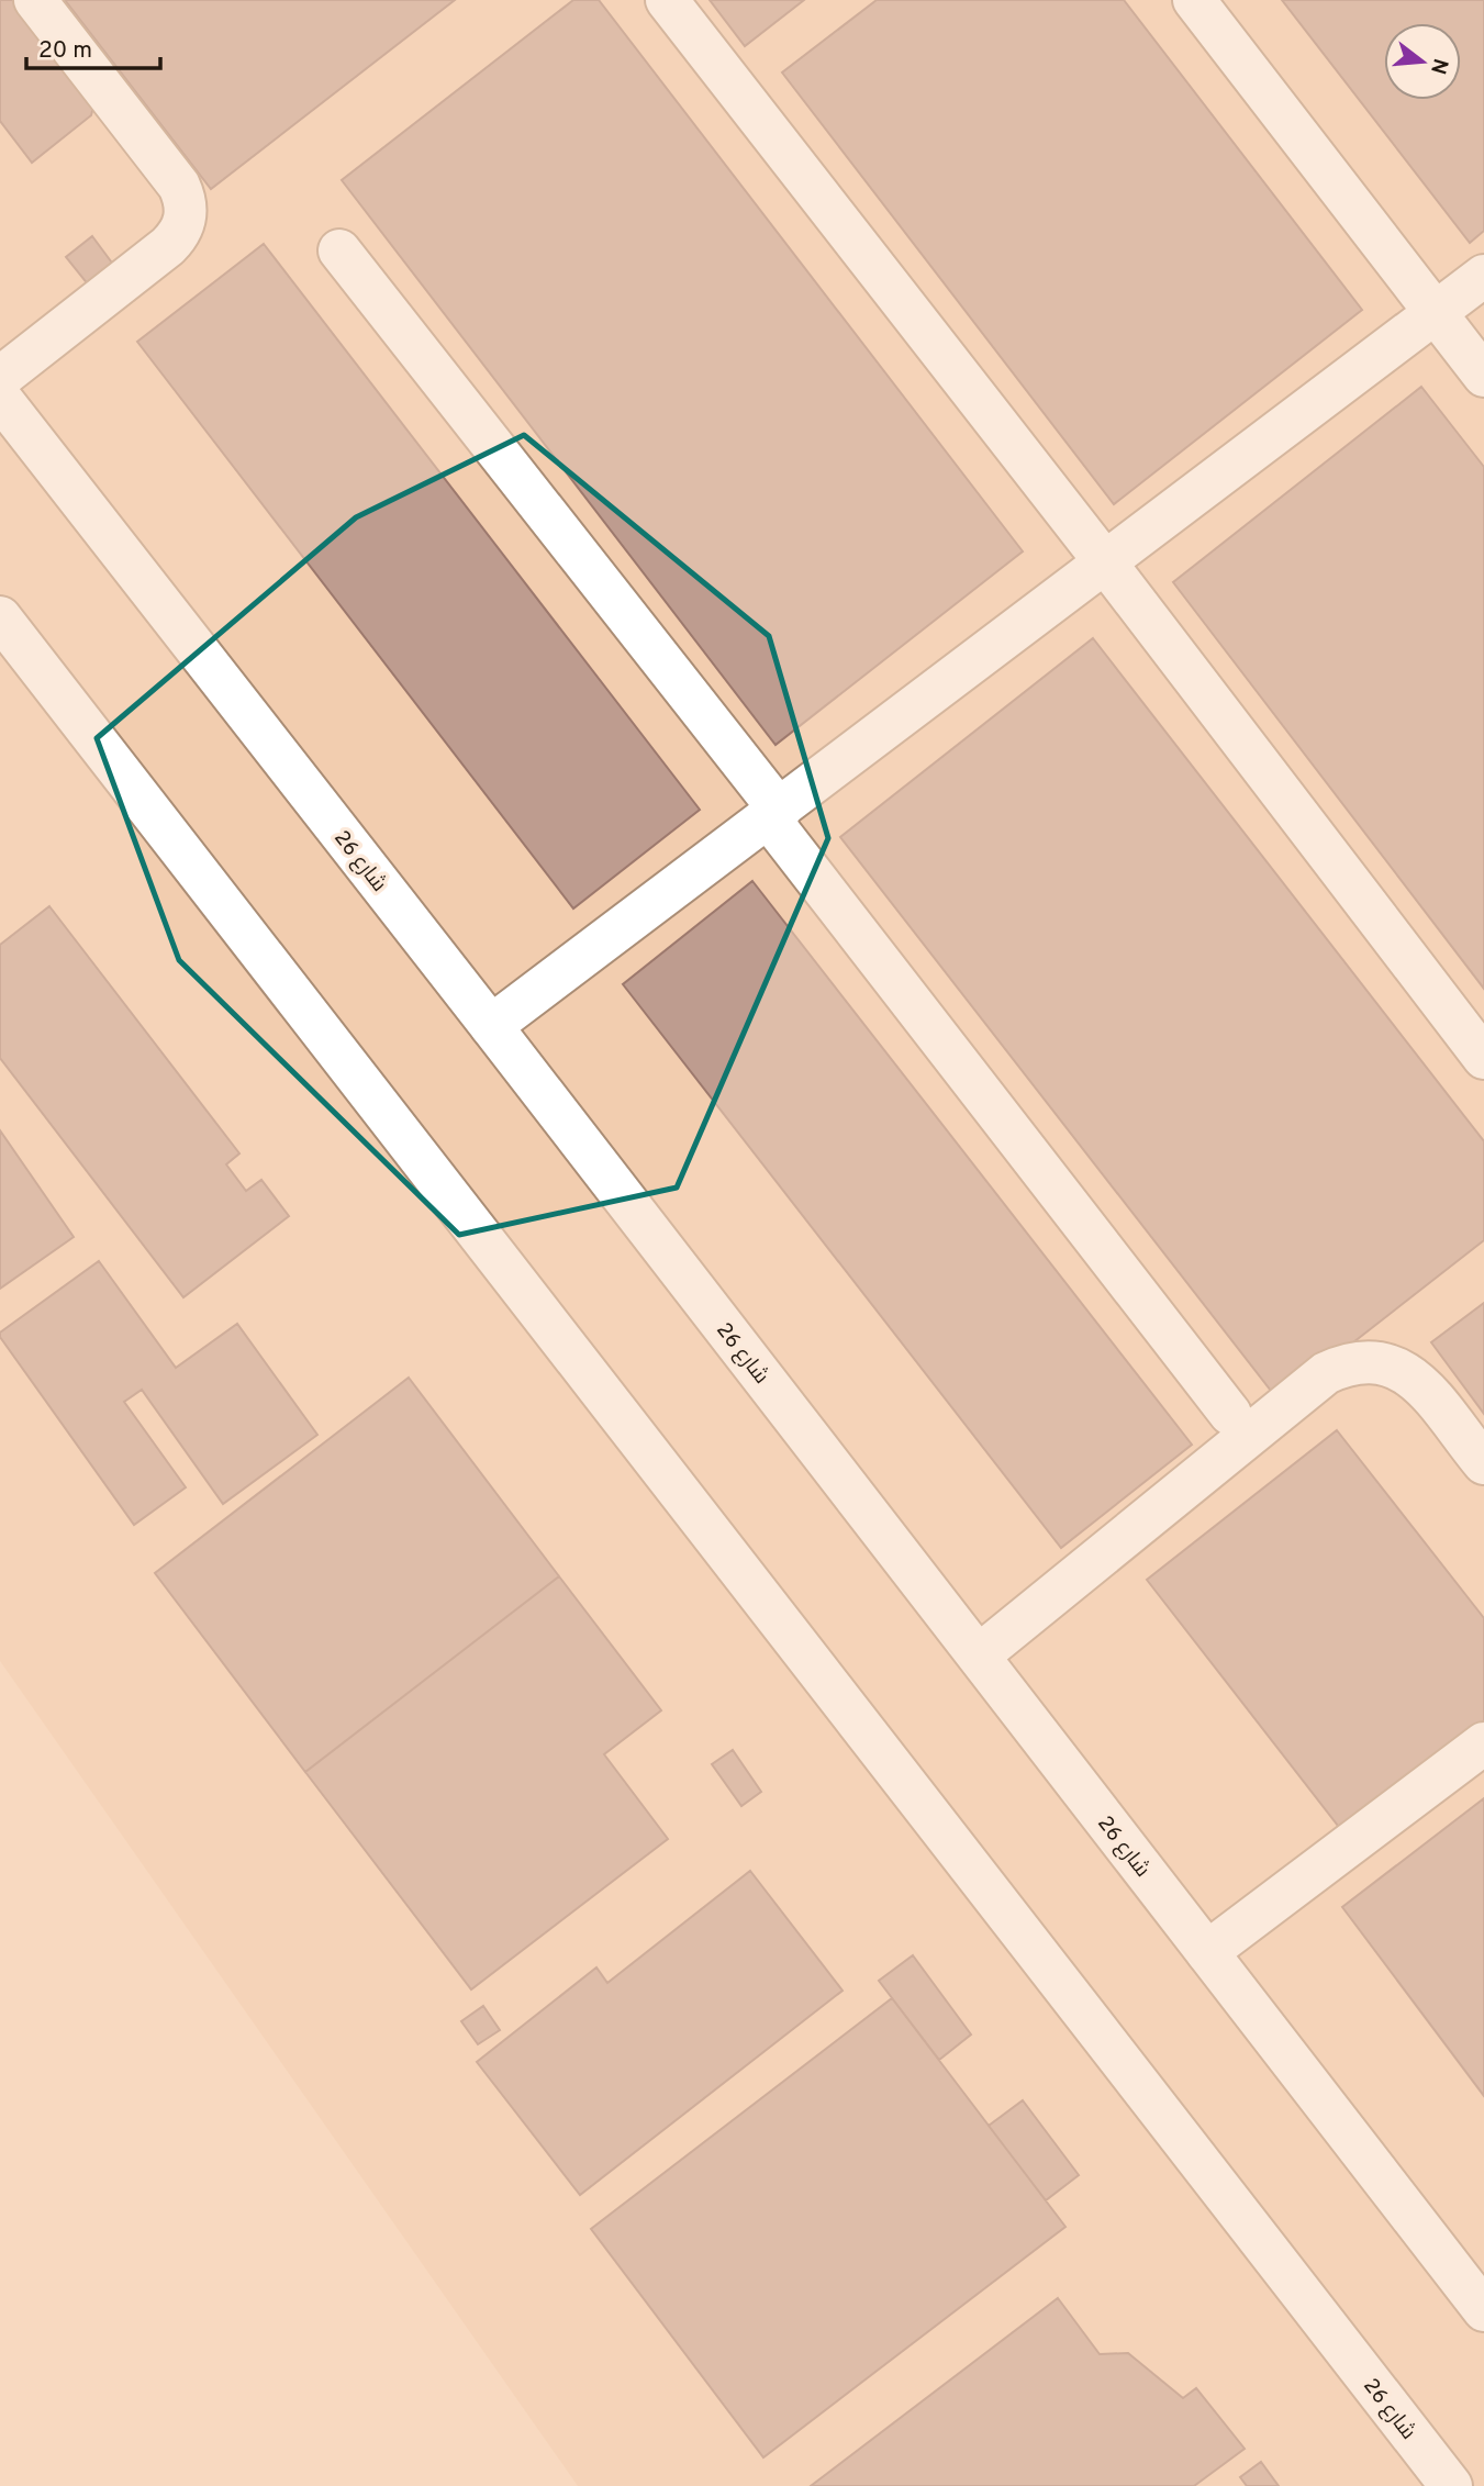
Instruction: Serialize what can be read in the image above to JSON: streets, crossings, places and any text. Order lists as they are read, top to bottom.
{
  "streets": {
    "main road": ["شارع 26"]
  },
  "scale_bar": "20 m",
  "north": "right"
}
